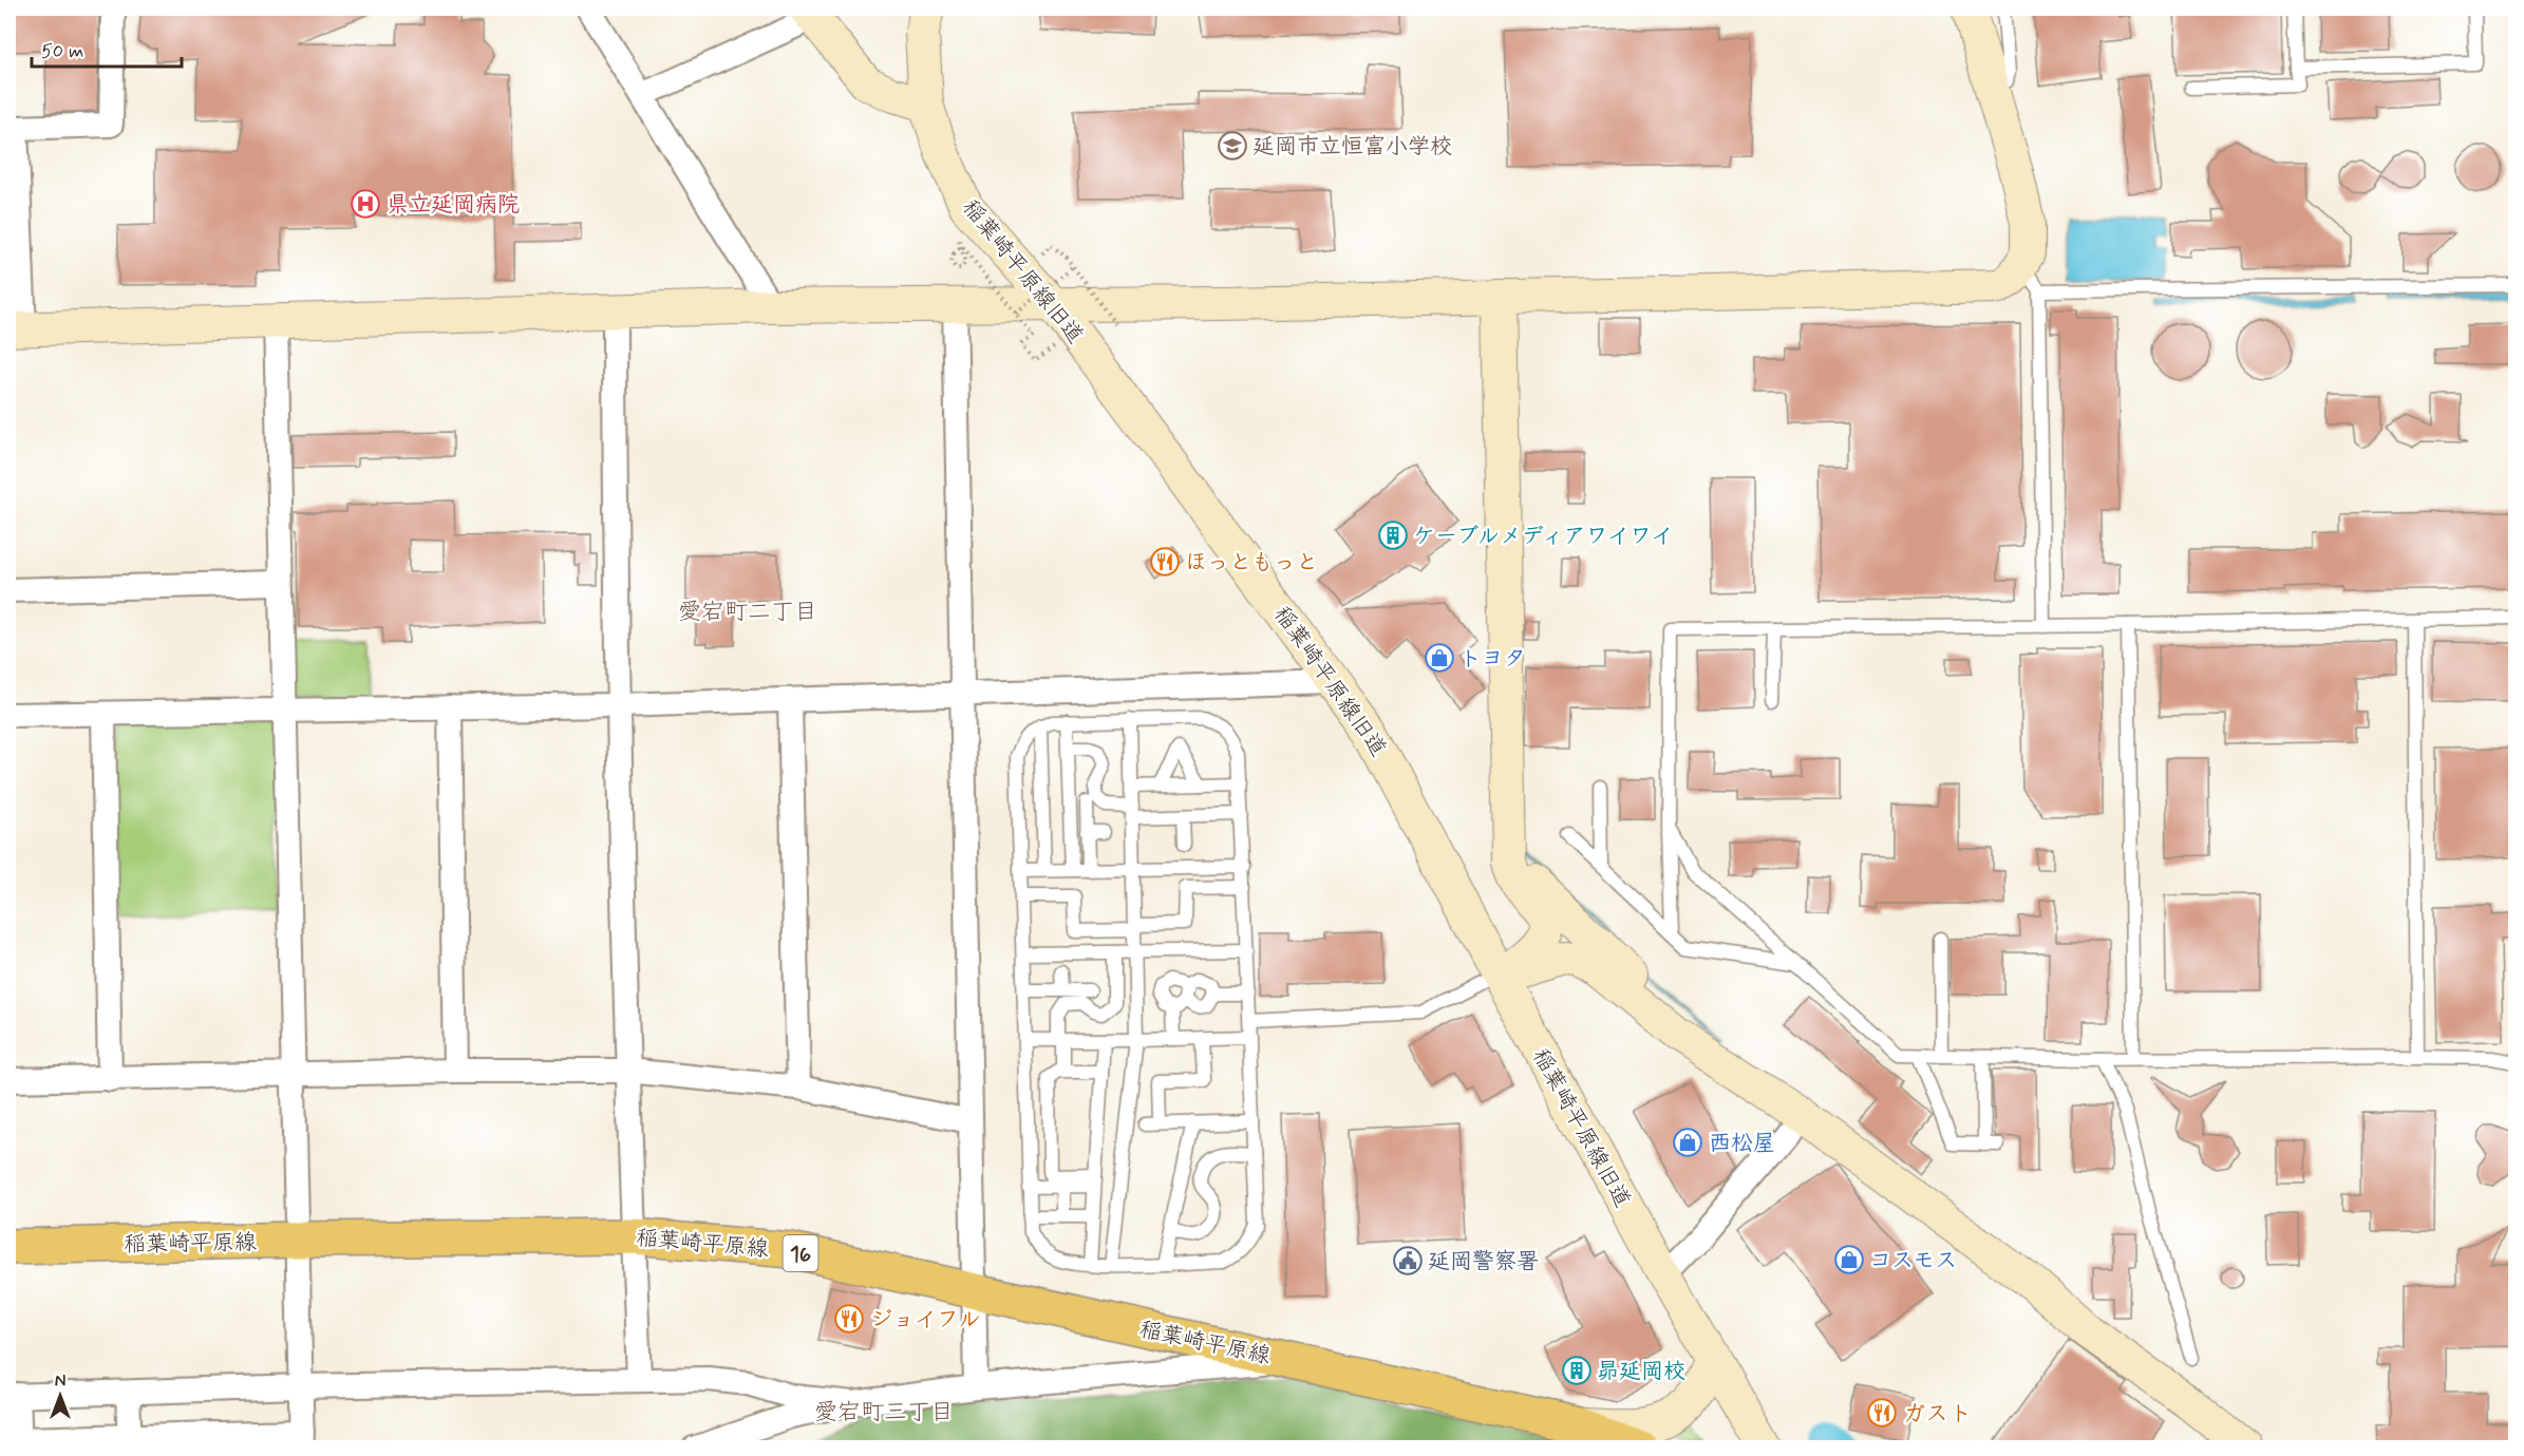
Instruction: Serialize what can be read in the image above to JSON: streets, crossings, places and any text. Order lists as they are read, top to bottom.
{
  "streets": {
    "main road": ["稲葉崎平原線", "16"],
    "street": ["稲葉崎平原線旧道"]
  },
  "districts": ["愛宕町二丁目", "愛宕町三丁目"],
  "places": {
    "school or university": ["延岡市立恒富小学校"],
    "hospital": ["県立延岡病院"],
    "building": ["ケーブルメディアワイワイ", "昴延岡校"],
    "restaurant": ["ほっともっと", "ジョイフル", "ガスト"],
    "shop": ["トヨタ", "西松屋", "コスモス"],
    "public building": ["延岡警察署"]
  },
  "scale_bar": "50 m",
  "north": "top"
}
